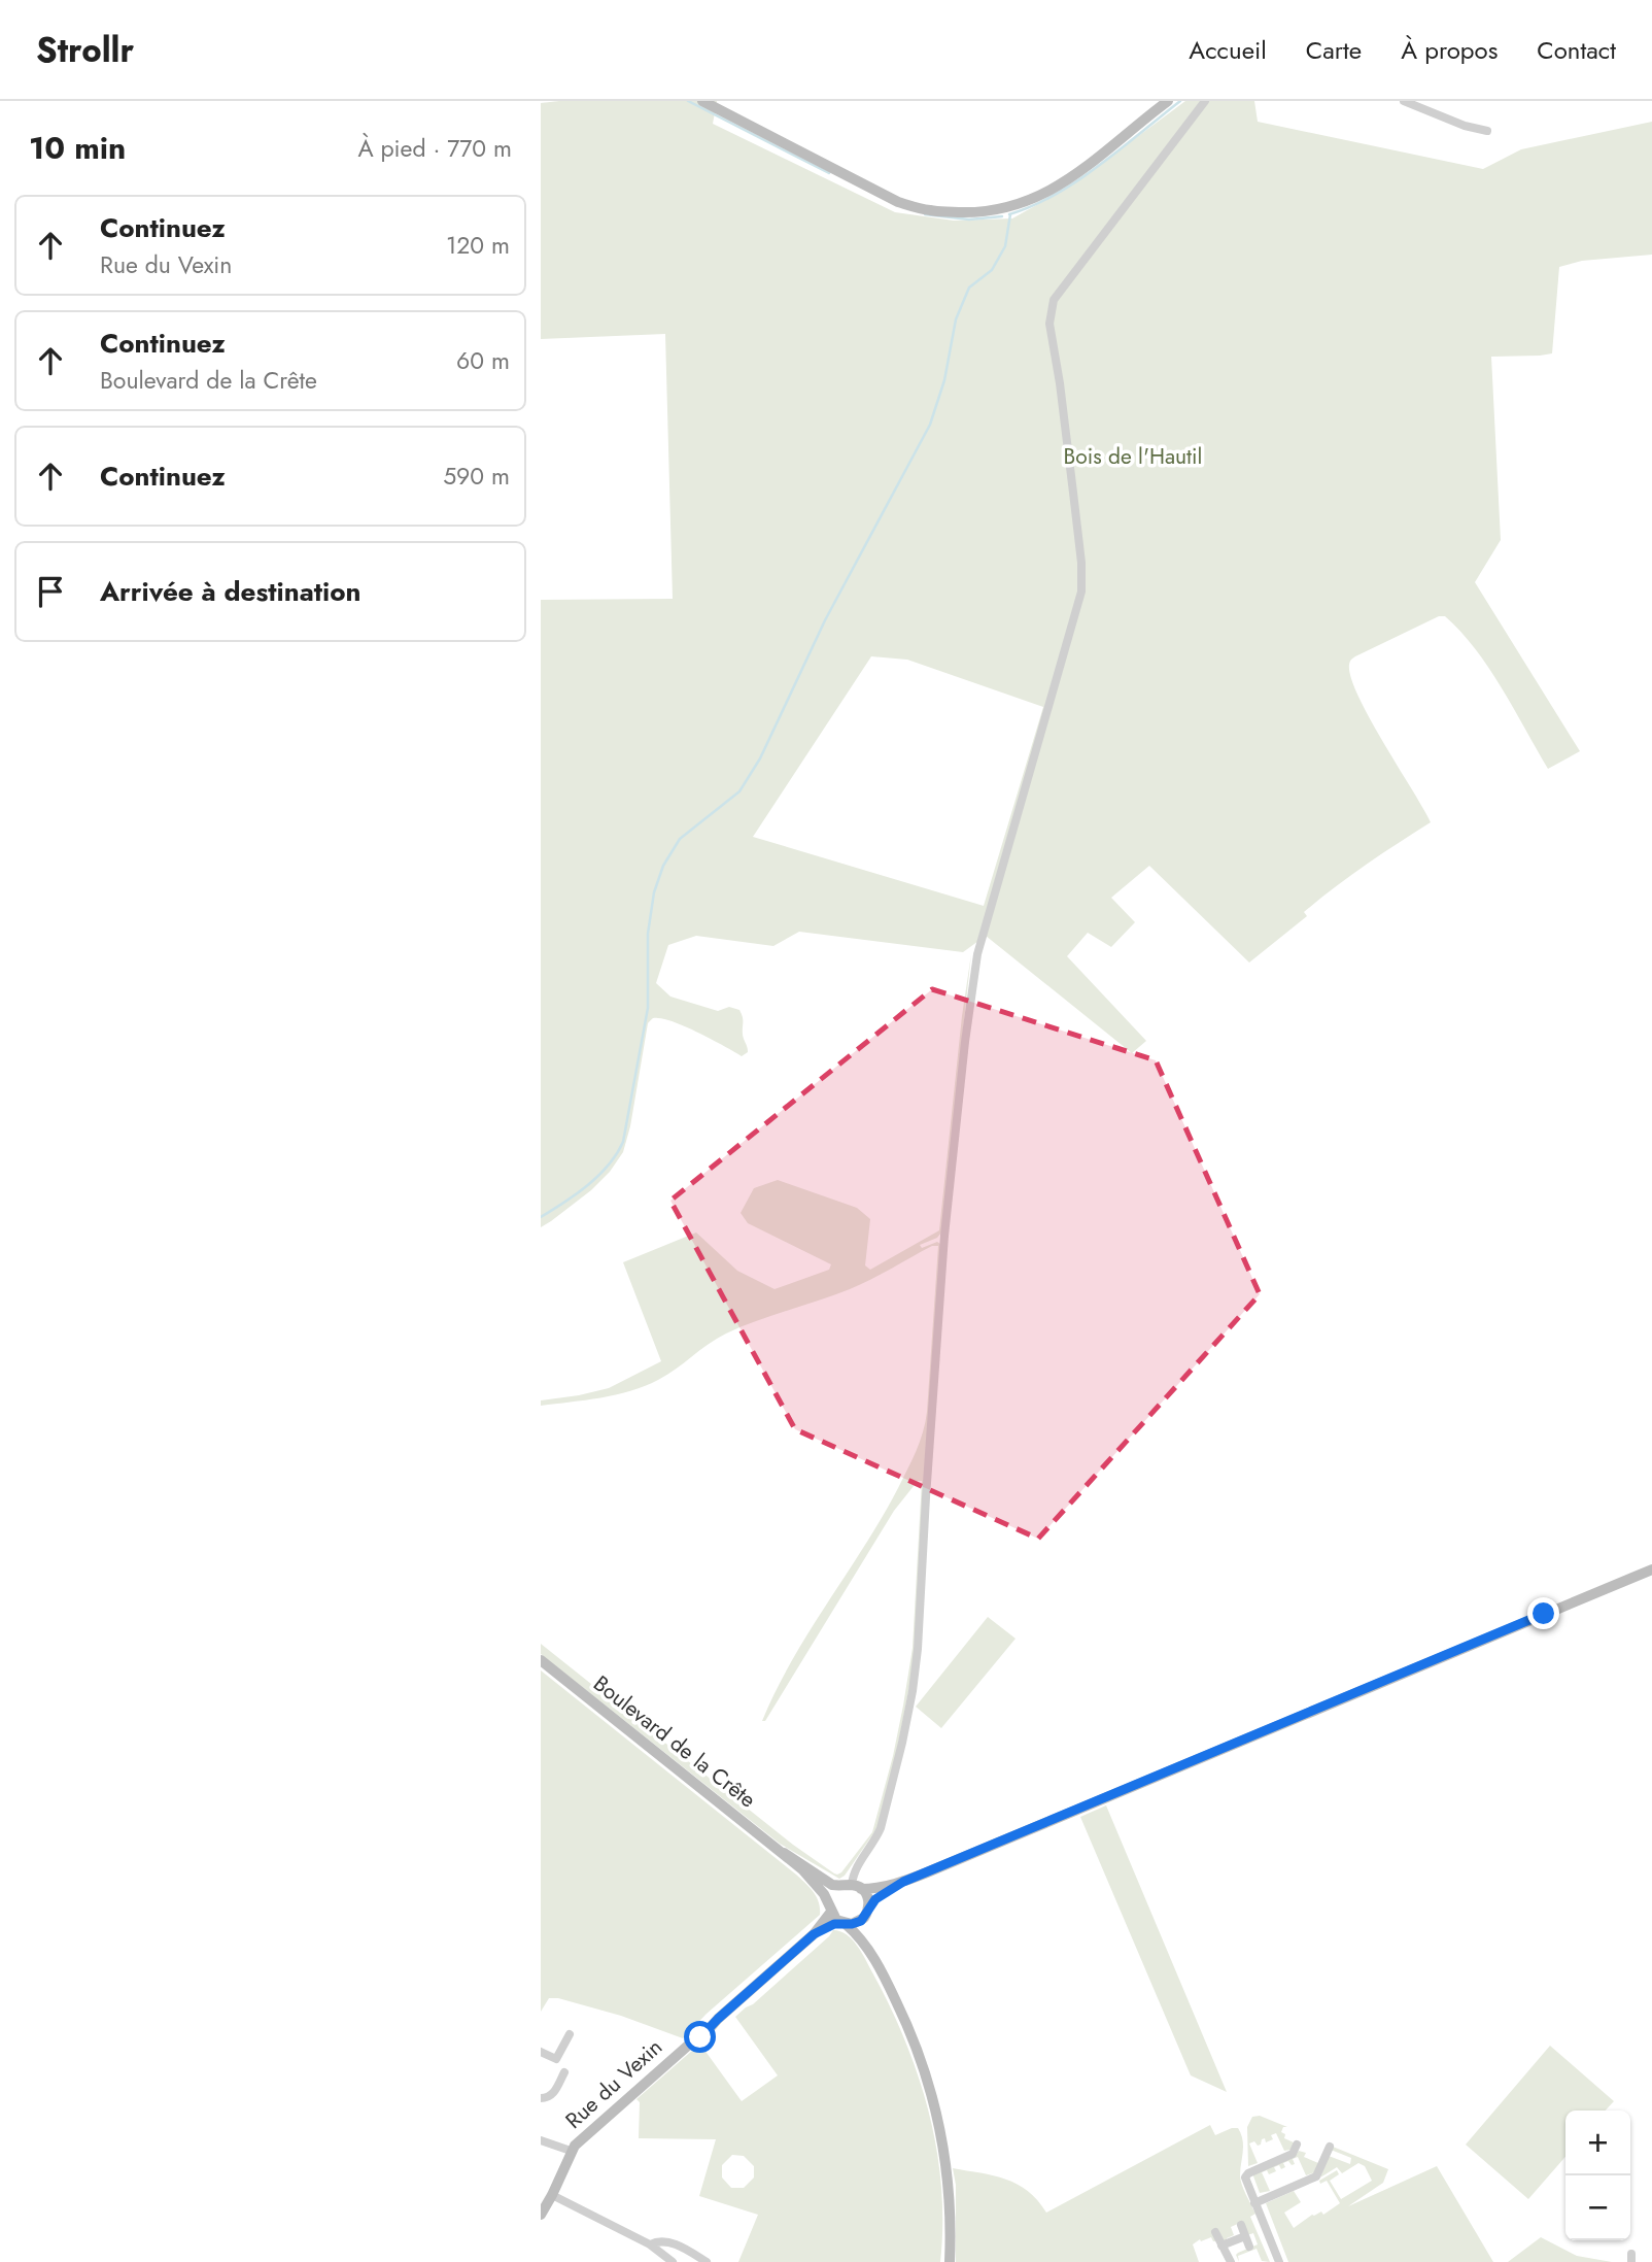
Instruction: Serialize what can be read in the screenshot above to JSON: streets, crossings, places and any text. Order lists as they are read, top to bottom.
{
  "streets": {
    "main road": ["Boulevard de la Crête", "Rue du Vexin"]
  },
  "parks": ["Bois de l'Hautil"],
  "page": {
    "header": "Strollr",
    "nav": [
      "Accueil",
      "Carte",
      "À propos",
      "Contact"
    ],
    "heading": ["10 min", "À pied · 770 m"],
    "list": [
      ["Continuez", "Rue du Vexin", "120 m"],
      ["Continuez", "Boulevard de la Crête", "60 m"],
      ["Continuez", "590 m"],
      "Arrivée à destination"
    ],
    "map_buttons": ["+", "−"]
  }
}
